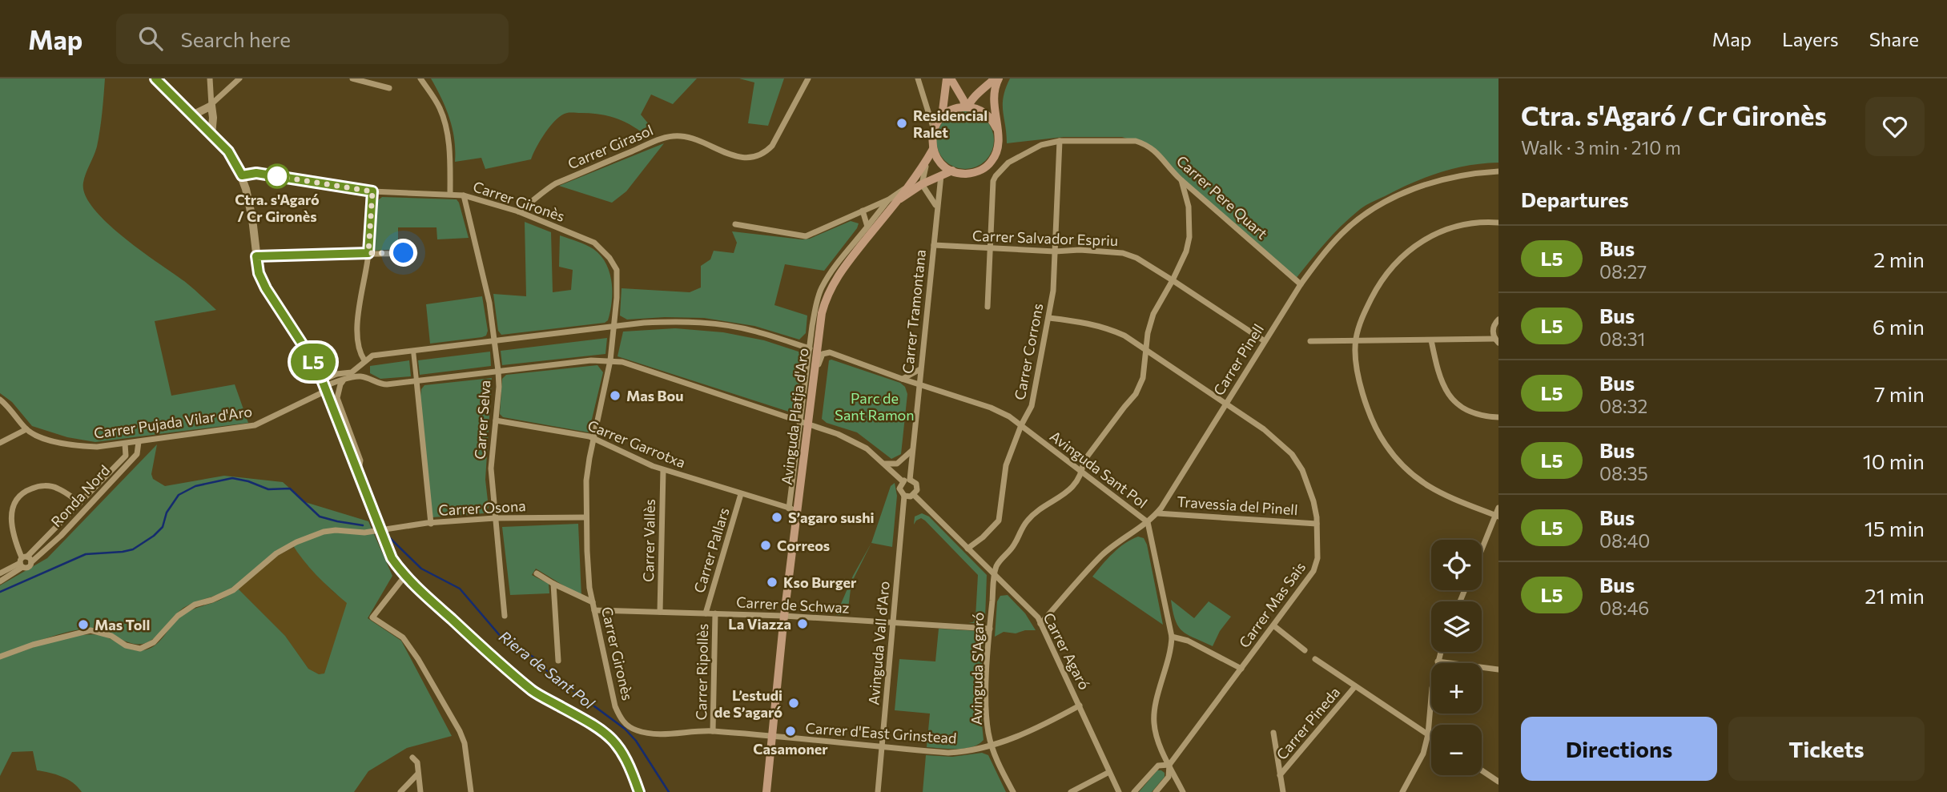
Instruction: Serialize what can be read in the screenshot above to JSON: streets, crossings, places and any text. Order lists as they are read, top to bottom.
{
  "streets": {
    "main road": ["Avinguda Platja d'Aro"],
    "street": [
      "Carrer Girasol",
      "Carrer Pere Quart",
      "Carrer Gironès",
      "Carrer Salvador Espriu",
      "Carrer Tramontana",
      "Carrer Corrons",
      "Carrer Pinell",
      "Carrer Selva",
      "Carrer Pujada Vilar d'Aro",
      "Carrer Garrotxa",
      "Avinguda Sant Pol",
      "Ronda Nord",
      "Travessia del Pinell",
      "Carrer Osona",
      "Carrer Vallès",
      "Carrer Pallars",
      "Carrer de Schwaz",
      "Carrer Mas Sais",
      "Avinguda Vall d'Aro",
      "Carrer Agaró",
      "Avinguda S'Agaró",
      "Carrer Ripollès",
      "Carrer Pineda",
      "Carrer d'East Grinstead"
    ]
  },
  "crossings": [
    ["Carrer Girasol", "Carrer Gironès"],
    ["Carrer Pere Quart", "Carrer Salvador Espriu"],
    ["Carrer Pere Quart", "Carrer Corrons"],
    ["Carrer Pere Quart", "Carrer Pinell"],
    ["Carrer Gironès", "Avinguda Platja d'Aro"],
    ["Carrer Gironès", "Carrer Selva"],
    ["Carrer Gironès", "Carrer Garrotxa"],
    ["Carrer Gironès", "Carrer Osona"],
    ["Carrer Gironès", "Carrer de Schwaz"],
    ["Carrer Gironès", "Carrer Ripollès"],
    ["Carrer Gironès", "Carrer d'East Grinstead"],
    ["Carrer Salvador Espriu", "Carrer Tramontana"],
    ["Carrer Salvador Espriu", "Carrer Corrons"],
    ["Carrer Salvador Espriu", "Carrer Pinell"],
    ["Carrer Tramontana", "Avinguda Sant Pol"],
    ["Carrer Tramontana", "Avinguda Vall d'Aro"],
    ["Carrer Tramontana", "Carrer Agaró"],
    ["Carrer Corrons", "Avinguda Sant Pol"],
    ["Carrer Corrons", "Carrer Mas Sais"],
    ["Carrer Corrons", "Carrer Agaró"],
    ["Carrer Pinell", "Avinguda Sant Pol"],
    ["Carrer Pinell", "Travessia del Pinell"],
    ["Carrer Pinell", "Carrer Mas Sais"],
    ["Carrer Pinell", "Carrer Agaró"],
    ["Avinguda Platja d'Aro", "Carrer Garrotxa"],
    ["Avinguda Platja d'Aro", "Avinguda Sant Pol"],
    ["Avinguda Platja d'Aro", "Carrer de Schwaz"],
    ["Avinguda Platja d'Aro", "Carrer d'East Grinstead"],
    ["Carrer Selva", "Carrer Garrotxa"],
    ["Carrer Selva", "Carrer Osona"],
    ["Carrer Pujada Vilar d'Aro", "Ronda Nord"],
    ["Carrer Garrotxa", "Carrer Vallès"],
    ["Carrer Garrotxa", "Carrer Pallars"],
    ["Avinguda Sant Pol", "Carrer Mas Sais"],
    ["Travessia del Pinell", "Carrer Mas Sais"],
    ["Carrer Vallès", "Carrer de Schwaz"],
    ["Carrer Pallars", "Carrer de Schwaz"],
    ["Carrer de Schwaz", "Avinguda Vall d'Aro"],
    ["Carrer de Schwaz", "Avinguda S'Agaró"],
    ["Carrer de Schwaz", "Carrer Ripollès"],
    ["Avinguda Vall d'Aro", "Carrer Agaró"],
    ["Avinguda Vall d'Aro", "Carrer d'East Grinstead"],
    ["Carrer Agaró", "Avinguda S'Agaró"],
    ["Carrer Agaró", "Carrer d'East Grinstead"],
    ["Avinguda S'Agaró", "Carrer d'East Grinstead"]
  ],
  "water": ["Riera de Sant Pol"],
  "parks": ["Parc de Sant Ramon"],
  "places": [
    "Residencial Ralet",
    "Ctra. s'Agaró / Cr Gironès",
    "Mas Bou",
    "S’agaro sushi",
    "Correos",
    "Kso Burger",
    "La Viazza",
    "Mas Toll",
    "L’estudi de S’agaró",
    "Casamoner"
  ],
  "lines": ["bus line L5"],
  "page": {
    "header": "Map",
    "search": "Search here",
    "nav": ["Map", "Layers", "Share"],
    "on_map": "L5",
    "heading": [
      ["Ctra. s'Agaró / Cr Gironès", "Walk · 3 min · 210 m"],
      "Departures"
    ],
    "list": [
      {
        "mark": "L5",
        "name": "Bus",
        "note": "08:27",
        "value": "2 min"
      },
      {
        "mark": "L5",
        "name": "Bus",
        "note": "08:31",
        "value": "6 min"
      },
      {
        "mark": "L5",
        "name": "Bus",
        "note": "08:32",
        "value": "7 min"
      },
      {
        "mark": "L5",
        "name": "Bus",
        "note": "08:35",
        "value": "10 min"
      },
      {
        "mark": "L5",
        "name": "Bus",
        "note": "08:40",
        "value": "15 min"
      },
      {
        "mark": "L5",
        "name": "Bus",
        "note": "08:46",
        "value": "21 min"
      }
    ],
    "map_buttons": ["+", "−"],
    "buttons": ["Directions", "Tickets"]
  }
}
